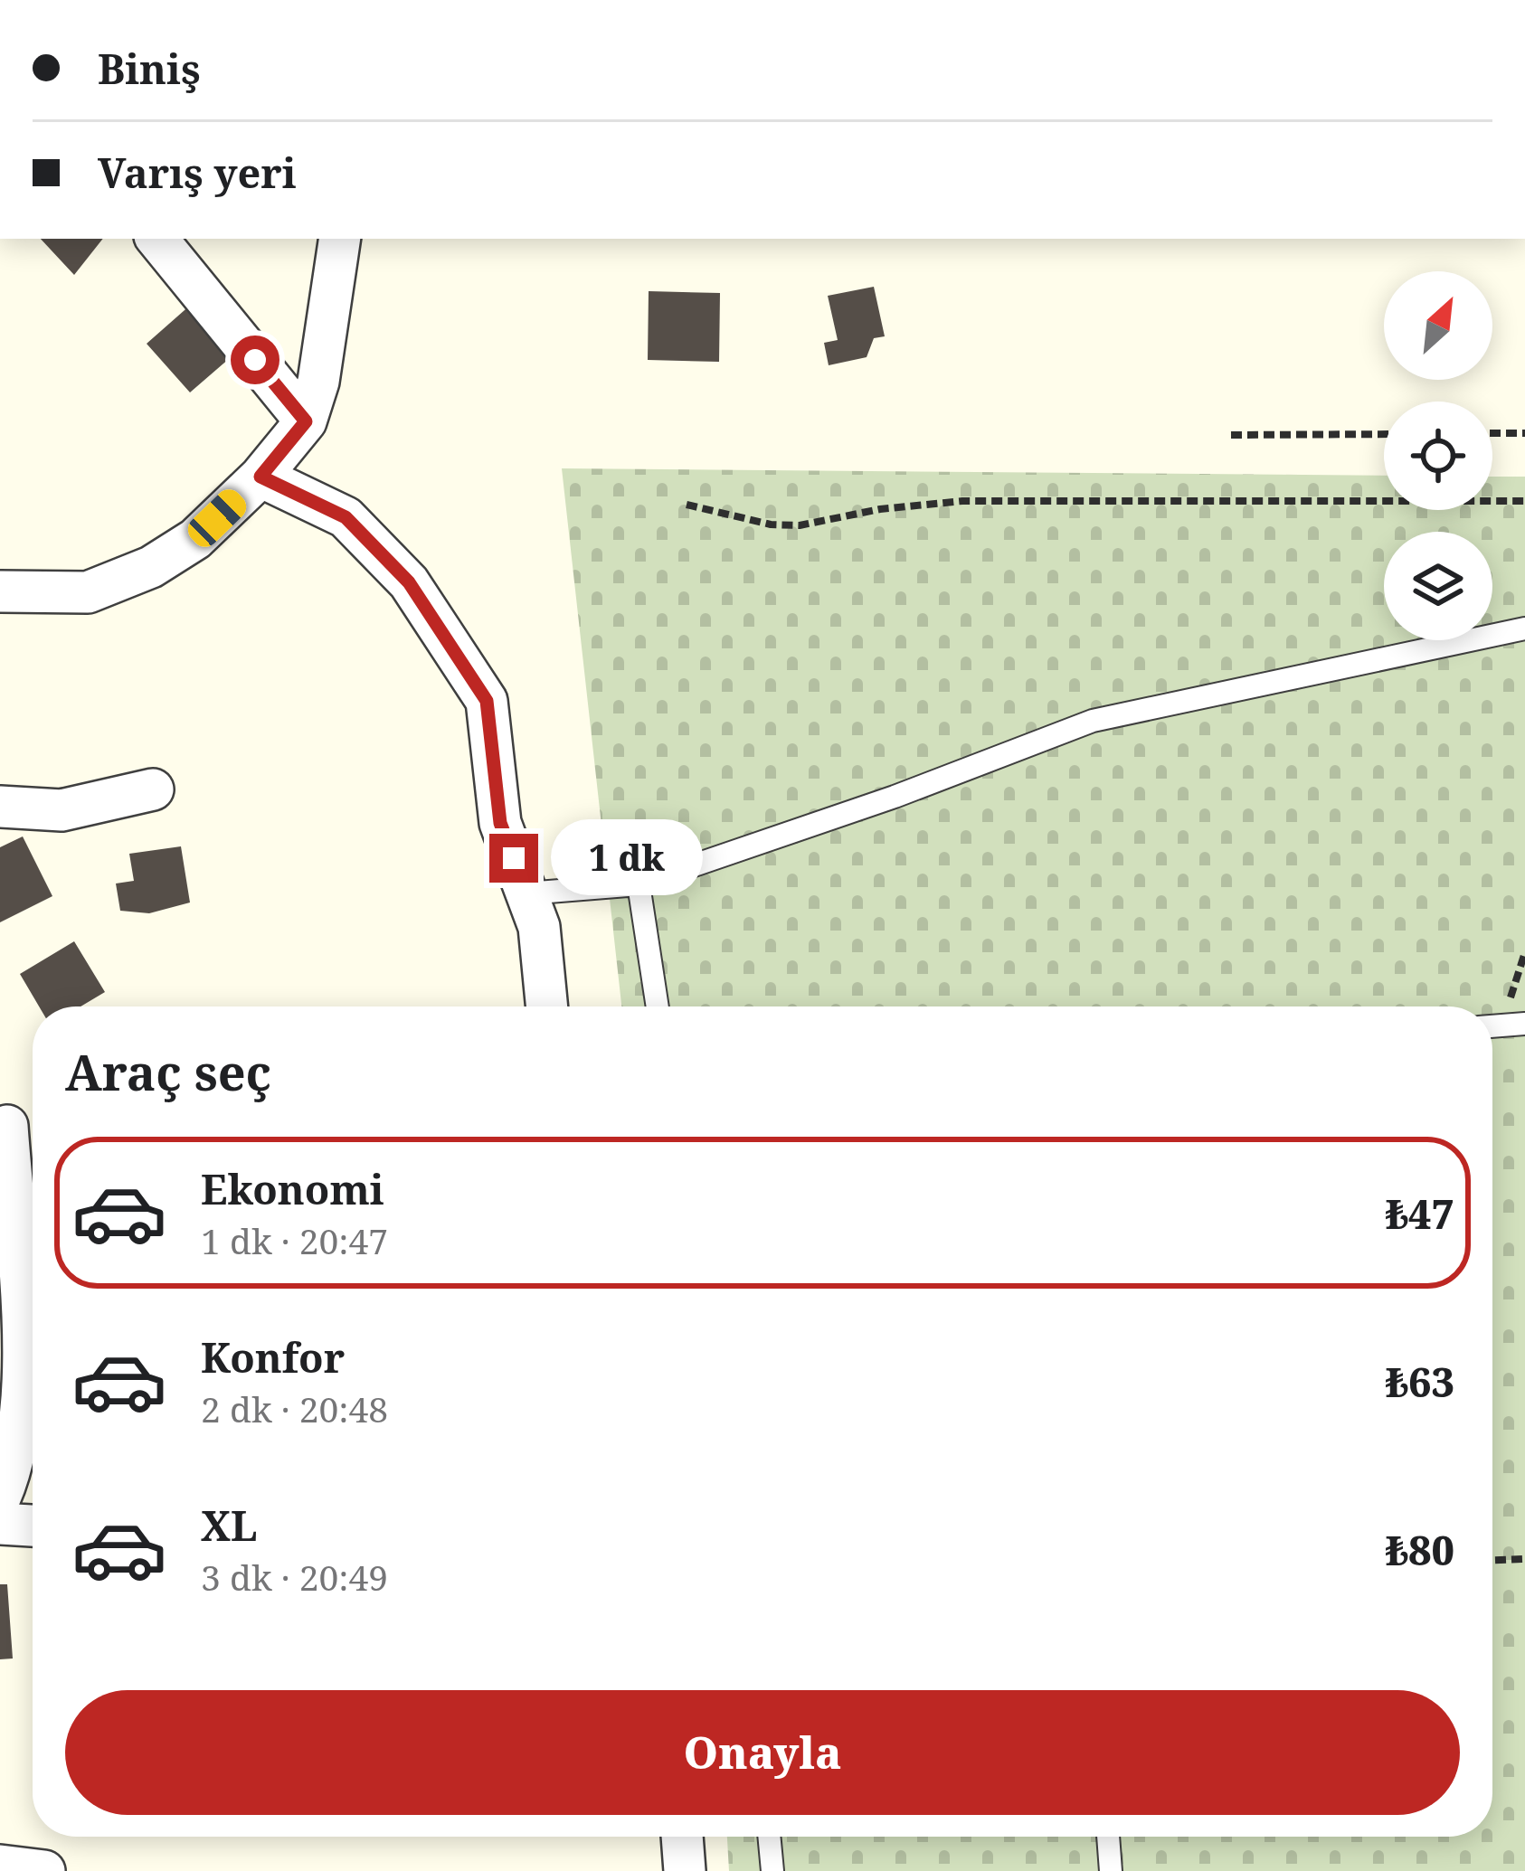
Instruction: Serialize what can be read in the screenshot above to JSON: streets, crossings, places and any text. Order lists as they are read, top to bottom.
{
  "north": "top right",
  "page": {
    "banner": ["Biniş", "Varış yeri"],
    "bubble": "1 dk",
    "heading": "Araç seç",
    "list": [
      {
        "name": "Ekonomi",
        "note": "1 dk · 20:47",
        "value": "₺47"
      },
      {
        "name": "Konfor",
        "note": "2 dk · 20:48",
        "value": "₺63"
      },
      {
        "name": "XL",
        "note": "3 dk · 20:49",
        "value": "₺80"
      }
    ],
    "buttons": "Onayla"
  }
}
